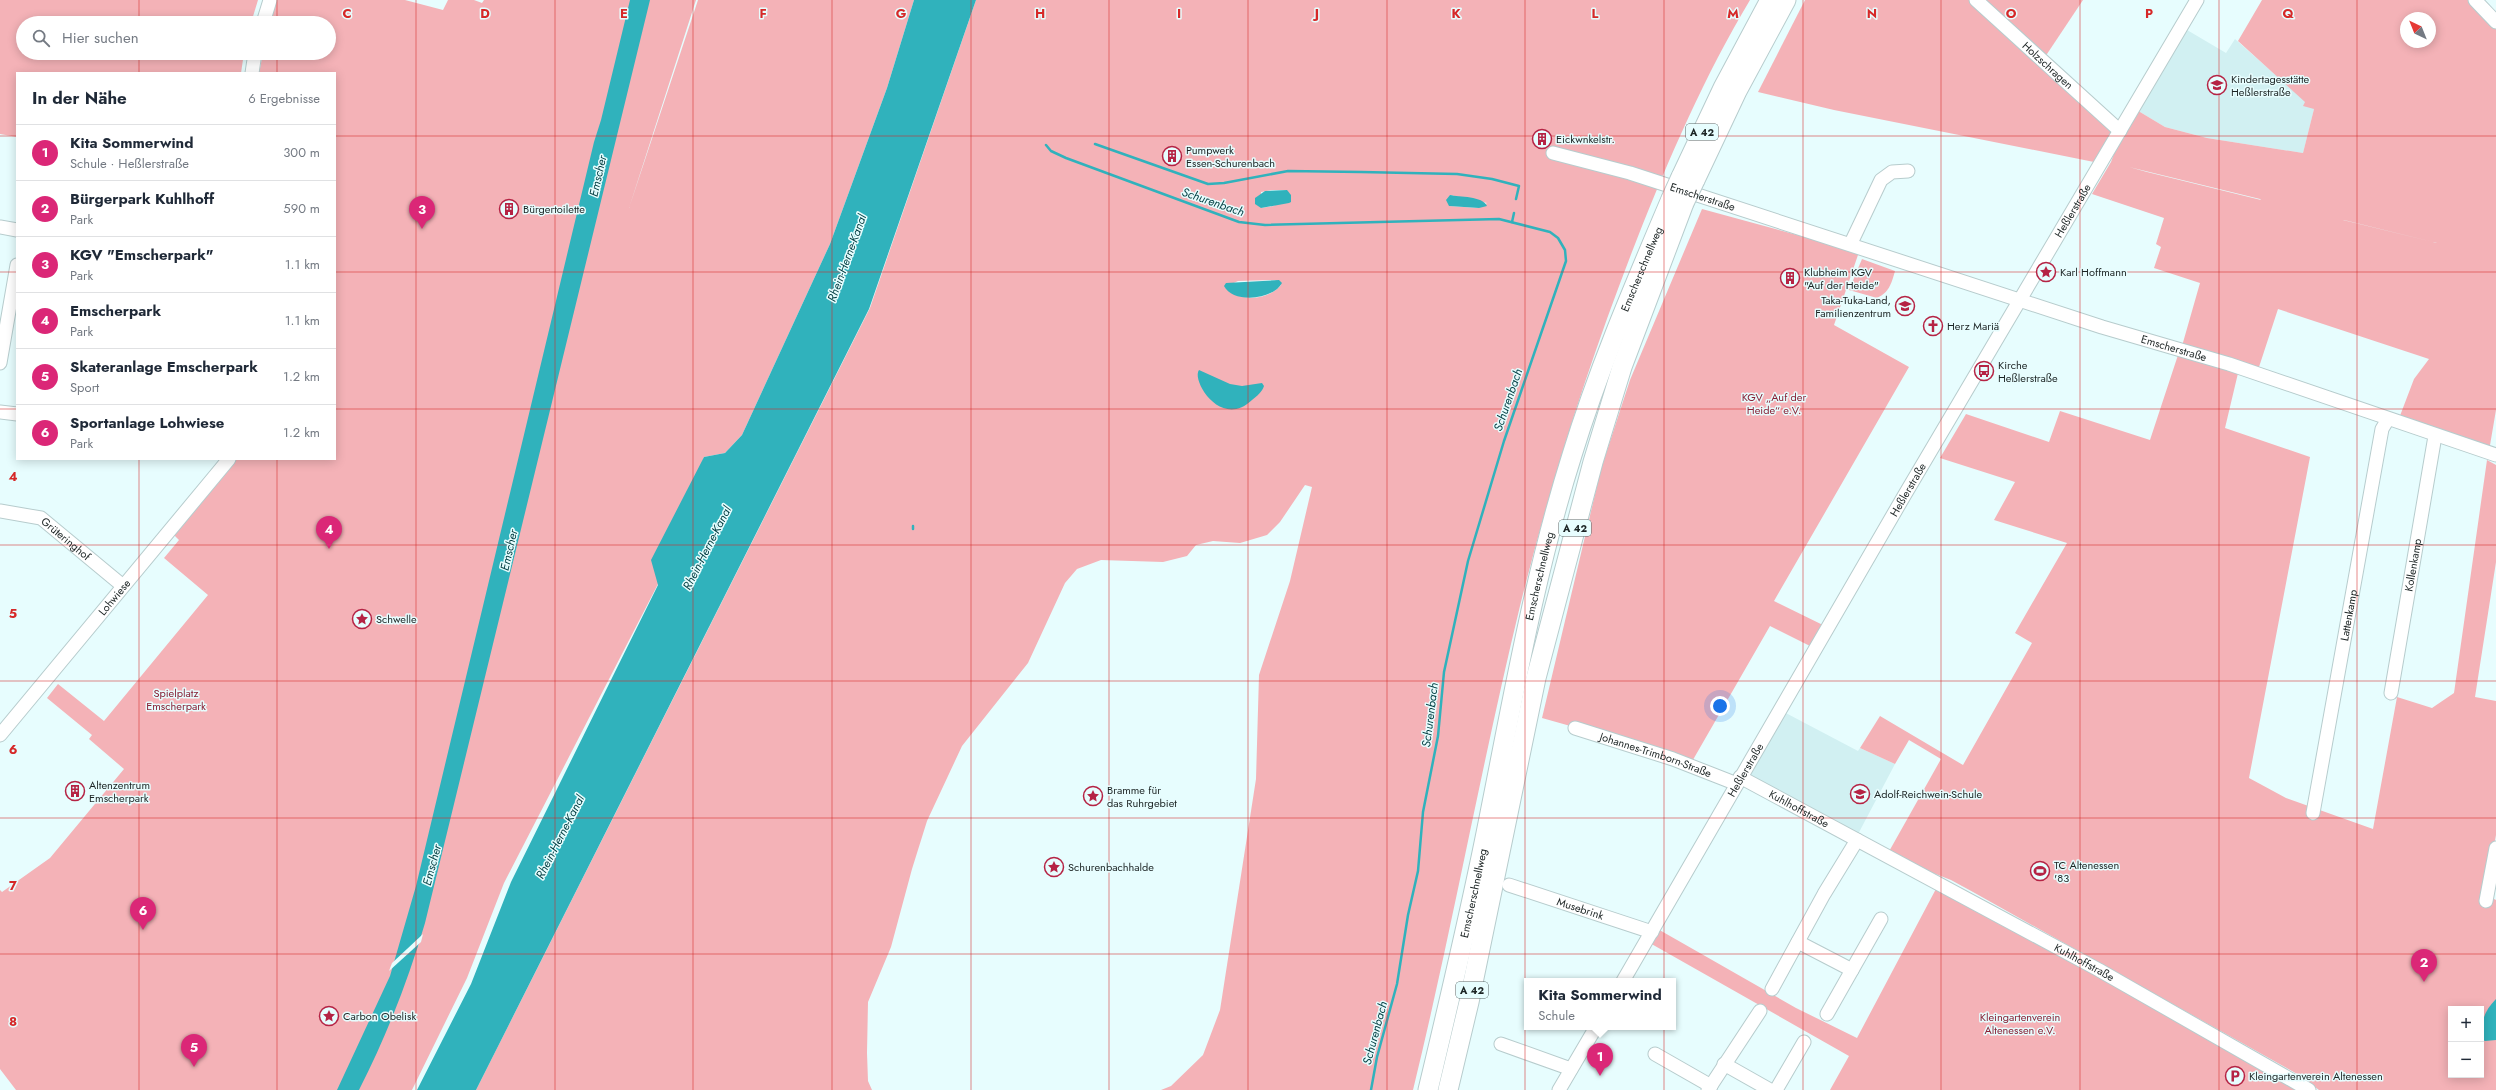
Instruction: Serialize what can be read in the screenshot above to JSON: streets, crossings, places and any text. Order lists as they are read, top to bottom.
{
  "streets": {
    "highway": ["A 42", "Emscherschnellweg"],
    "street": [
      "Holzschragen",
      "Emscherstraße",
      "Heßlerstraße",
      "Grüteringhof",
      "Kollenkamp",
      "Lohwiese",
      "Lattenkamp",
      "Johannes-Trimborn-Straße",
      "Kuhlhoffstraße",
      "Musebrink"
    ]
  },
  "crossings": [
    ["Holzschragen", "Heßlerstraße"],
    ["Emscherstraße", "Heßlerstraße"],
    ["Emscherstraße", "Kollenkamp"],
    ["Emscherstraße", "Lattenkamp"],
    ["Heßlerstraße", "Johannes-Trimborn-Straße"],
    ["Heßlerstraße", "Kuhlhoffstraße"],
    ["Heßlerstraße", "Musebrink"],
    ["Grüteringhof", "Lohwiese"],
    ["Johannes-Trimborn-Straße", "Kuhlhoffstraße"]
  ],
  "water": ["Emscher", "Schurenbach", "Rhein-Herne-Kanal"],
  "parks": ["KGV „Auf der Heide“ e.V.", "Spielplatz Emscherpark", "Kleingartenverein Altenessen e.V."],
  "places": {
    "school or university": ["Kindertagesstätte Heßlerstraße", "Taka-Tuka-Land, Familienzentrum", "Adolf-Reichwein-Schule"],
    "building": [
      "Eickwnkelstr.",
      "Pumpwerk Essen-Schurenbach",
      "Bürgertoilette",
      "Klubheim KGV \"Auf der Heide\"",
      "Altenzentrum Emscherpark"
    ],
    "place": [
      "Karl Hoffmann",
      "Schwelle",
      "Bramme für das Ruhrgebiet",
      "Schurenbachhalde",
      "Carbon Obelisk"
    ],
    "church": ["Herz Mariä"],
    "bus stop": ["Kirche Heßlerstraße"],
    "sports": ["TC Altenessen '83"],
    "parking": ["Kleingartenverein Altenessen"]
  },
  "north": "top left",
  "page": {
    "search": "Hier suchen",
    "heading": ["In der Nähe", "6 Ergebnisse"],
    "list": [
      {
        "mark": "1",
        "name": "Kita Sommerwind",
        "note": "Schule · Heßlerstraße",
        "value": "300 m"
      },
      {
        "mark": "2",
        "name": "Bürgerpark Kuhlhoff",
        "note": "Park",
        "value": "590 m"
      },
      {
        "mark": "3",
        "name": "KGV \"Emscherpark\"",
        "note": "Park",
        "value": "1.1 km"
      },
      {
        "mark": "4",
        "name": "Emscherpark",
        "note": "Park",
        "value": "1.1 km"
      },
      {
        "mark": "5",
        "name": "Skateranlage Emscherpark",
        "note": "Sport",
        "value": "1.2 km"
      },
      {
        "mark": "6",
        "name": "Sportanlage Lohwiese",
        "note": "Park",
        "value": "1.2 km"
      }
    ],
    "pins": [
      "3",
      "4",
      "6",
      "2",
      "5",
      "1"
    ],
    "popup": ["Kita Sommerwind", "Schule"],
    "map_buttons": ["+", "−"]
  },
  "grid": {
    "columns": [
      "C",
      "D",
      "E",
      "F",
      "G",
      "H",
      "I",
      "J",
      "K",
      "L",
      "M",
      "N",
      "O",
      "P",
      "Q"
    ],
    "rows": [
      "4",
      "5",
      "6",
      "7",
      "8"
    ]
  }
}
